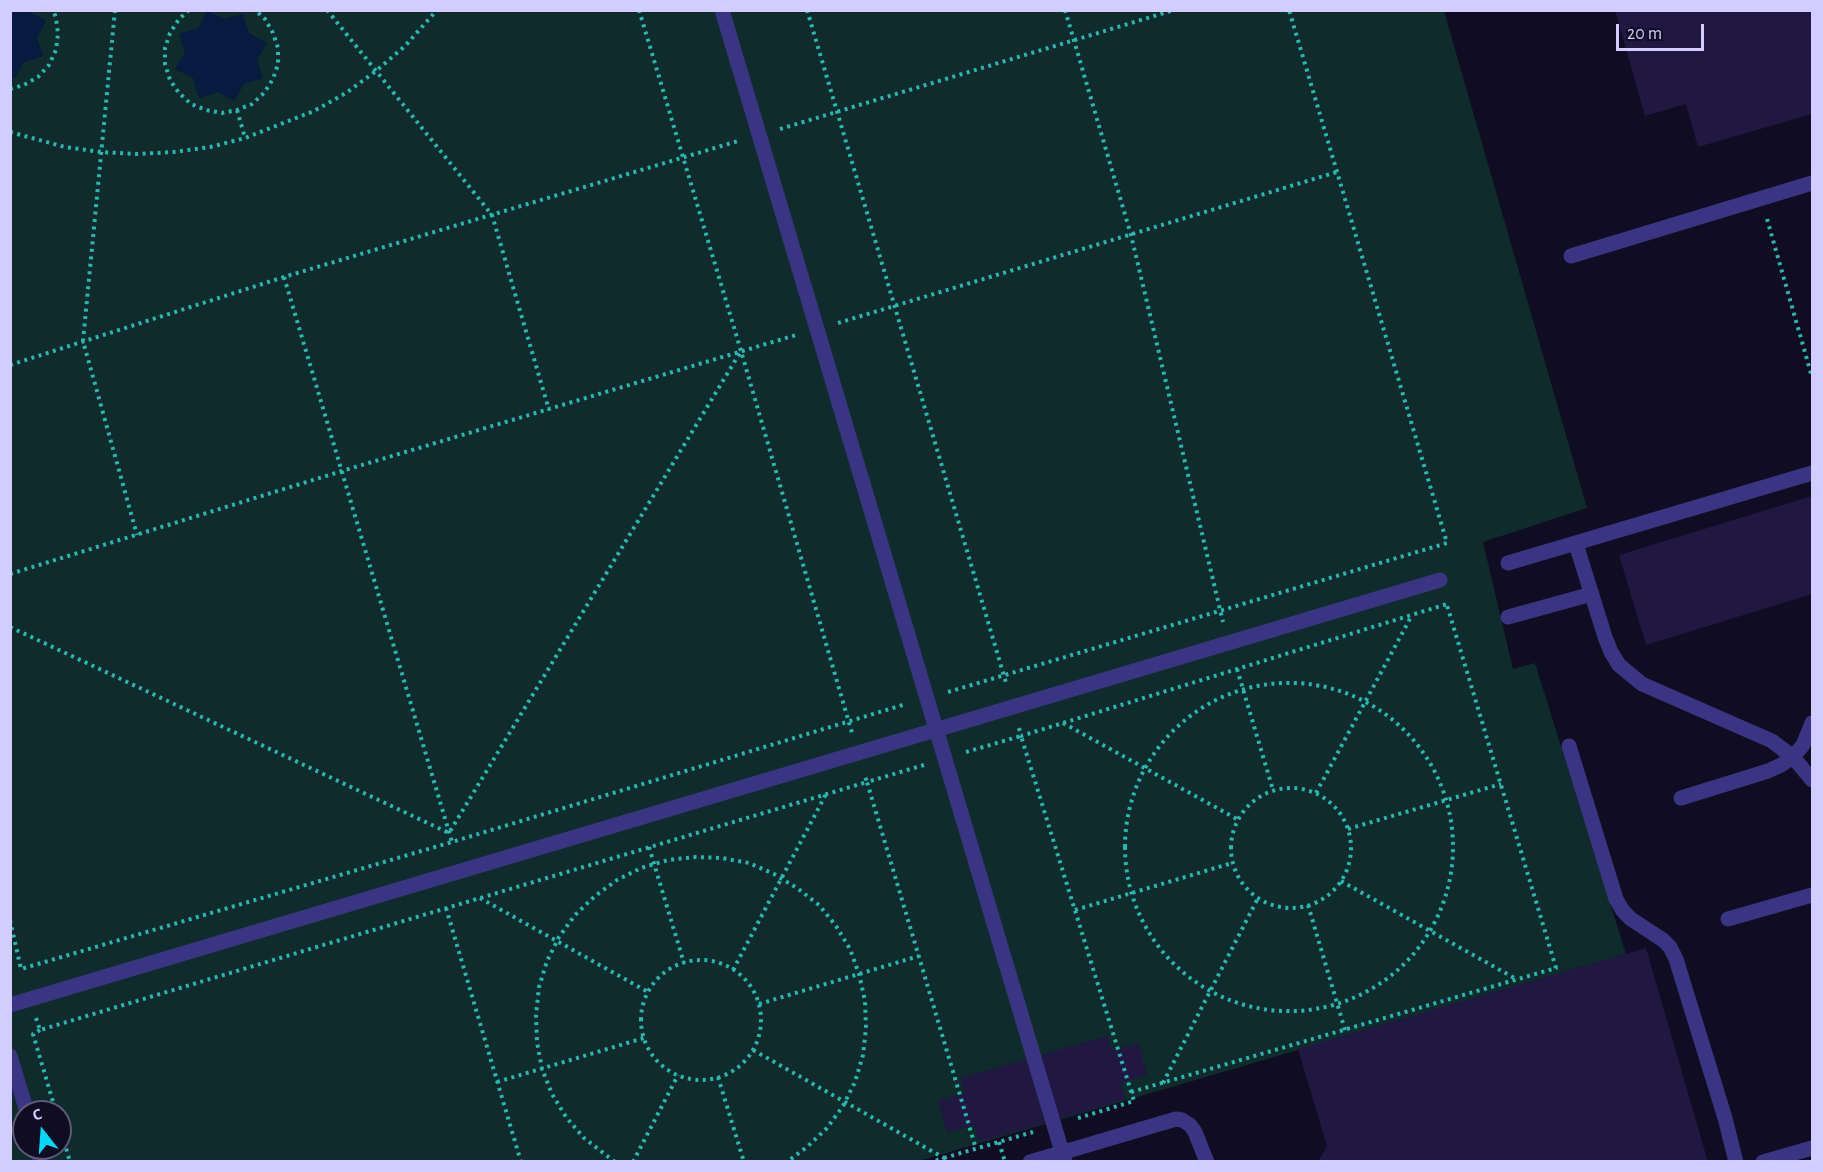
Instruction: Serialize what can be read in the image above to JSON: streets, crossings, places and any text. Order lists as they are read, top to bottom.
{
  "scale_bar": "20 m",
  "north": "top"
}
